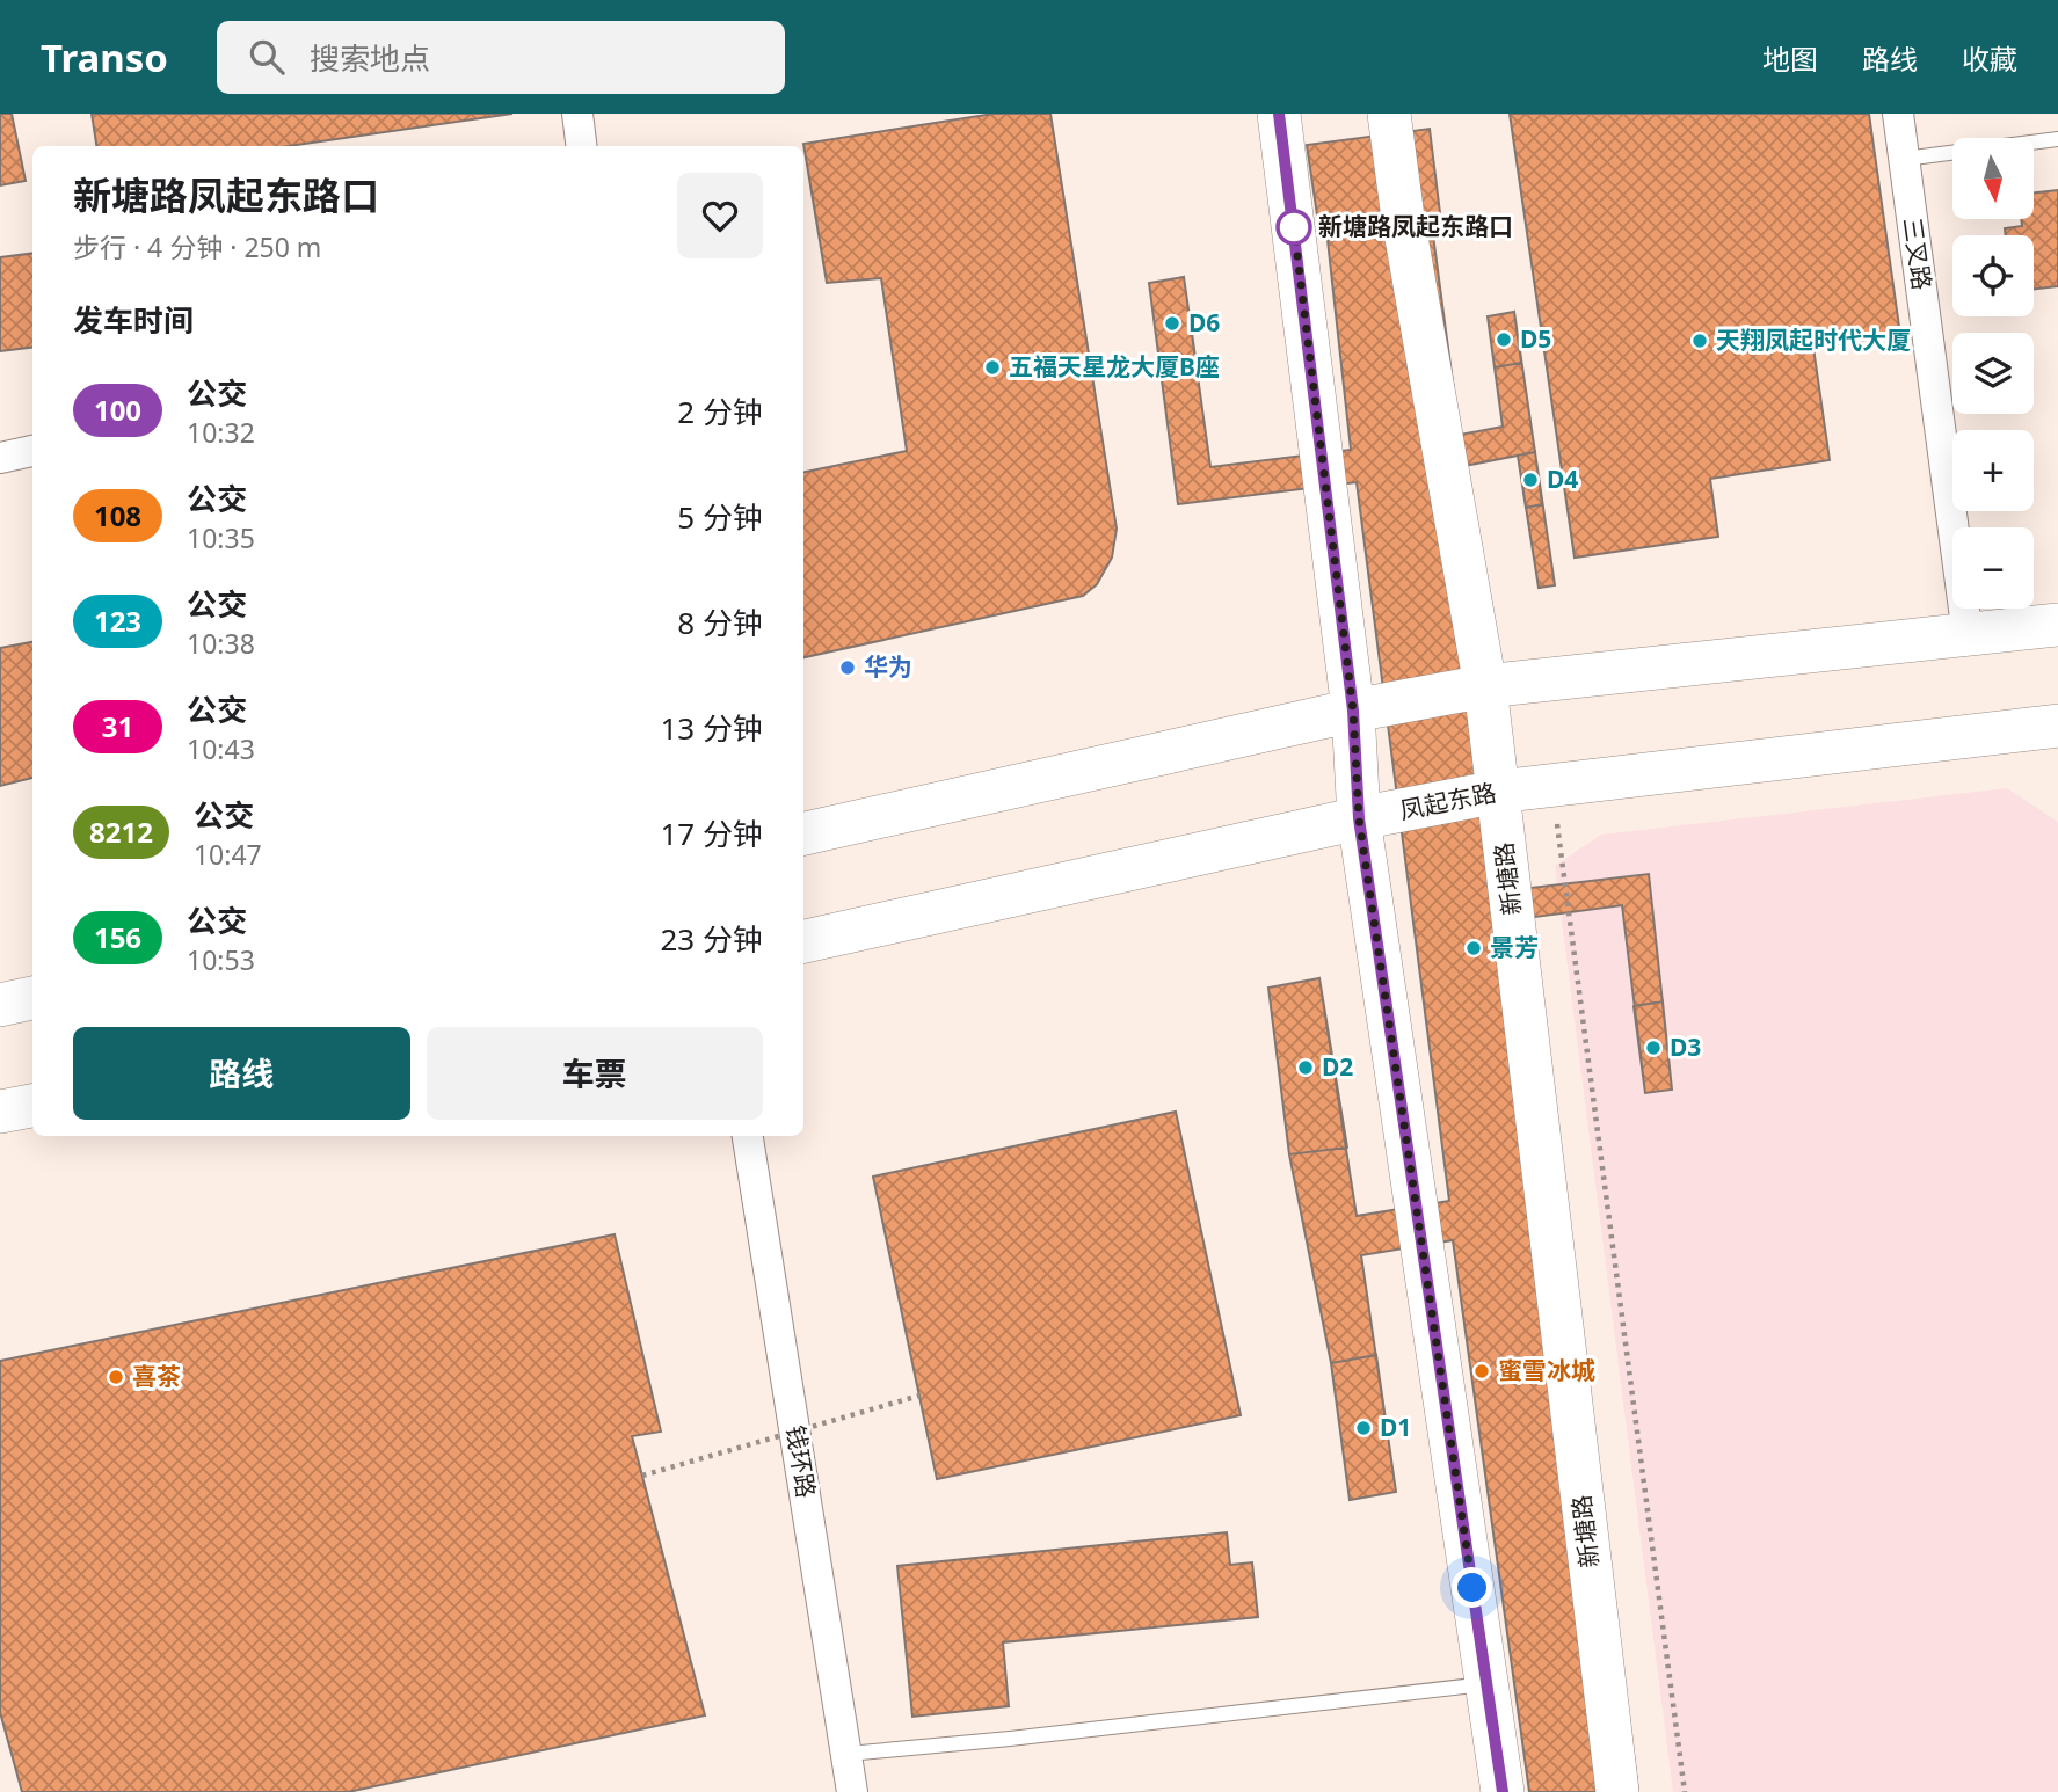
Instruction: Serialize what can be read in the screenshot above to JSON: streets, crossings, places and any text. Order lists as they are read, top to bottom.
{
  "streets": {
    "main road": ["凤起东路", "新塘路"],
    "street": ["三叉路", "钱环路"]
  },
  "crossings": [
    ["凤起东路", "新塘路"]
  ],
  "places": [
    "新塘路凤起东路口",
    "D6",
    "D5",
    "天翔凤起时代大厦",
    "五福天星龙大厦B座",
    "D4",
    "华为",
    "景芳",
    "D3",
    "D2",
    "蜜雪冰城",
    "喜茶",
    "D1"
  ],
  "lines": ["bus line 100"],
  "north": "bottom",
  "page": {
    "header": "Transo",
    "search": "搜索地点",
    "nav": ["地图", "路线", "收藏"],
    "map_buttons": ["+", "−"],
    "heading": [
      ["新塘路凤起东路口", "步行 · 4 分钟 · 250 m"],
      "发车时间"
    ],
    "list": [
      {
        "mark": "100",
        "name": "公交",
        "note": "10:32",
        "value": "2 分钟"
      },
      {
        "mark": "108",
        "name": "公交",
        "note": "10:35",
        "value": "5 分钟"
      },
      {
        "mark": "123",
        "name": "公交",
        "note": "10:38",
        "value": "8 分钟"
      },
      {
        "mark": "31",
        "name": "公交",
        "note": "10:43",
        "value": "13 分钟"
      },
      {
        "mark": "8212",
        "name": "公交",
        "note": "10:47",
        "value": "17 分钟"
      },
      {
        "mark": "156",
        "name": "公交",
        "note": "10:53",
        "value": "23 分钟"
      }
    ],
    "buttons": ["路线", "车票"]
  }
}
